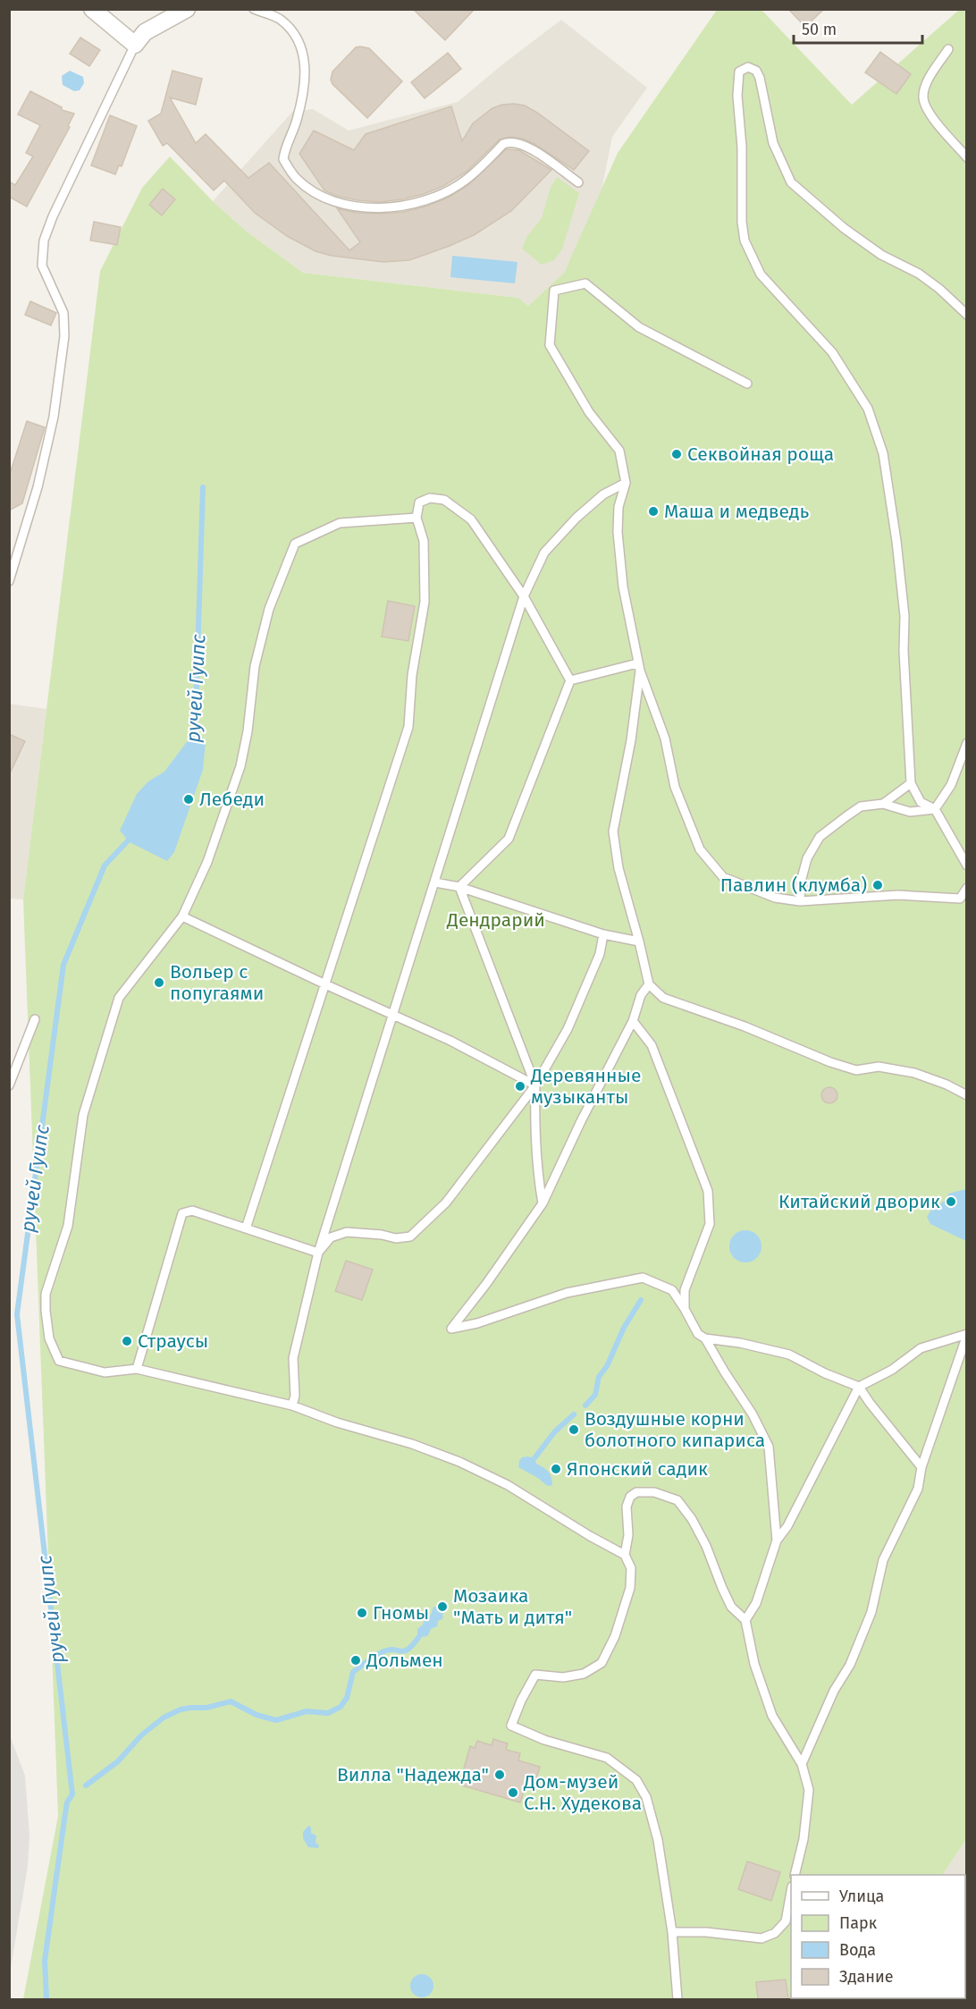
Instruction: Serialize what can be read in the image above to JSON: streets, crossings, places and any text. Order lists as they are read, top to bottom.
{
  "water": ["ручей Гуипс"],
  "parks": ["Дендрарий"],
  "places": [
    "Секвойная роща",
    "Маша и медведь",
    "Лебеди",
    "Павлин (клумба)",
    "Вольер с попугаями",
    "Деревянные музыканты",
    "Китайский дворик",
    "Страусы",
    "Воздушные корни болотного кипариса",
    "Японский садик",
    "Мозаика \"Мать и дитя\"",
    "Гномы",
    "Дольмен",
    "Вилла \"Надежда\"",
    "Дом-музей С.Н. Худекова"
  ],
  "legend": [
    "Улица",
    "Парк",
    "Вода",
    "Здание"
  ],
  "scale_bar": "50 m"
}
